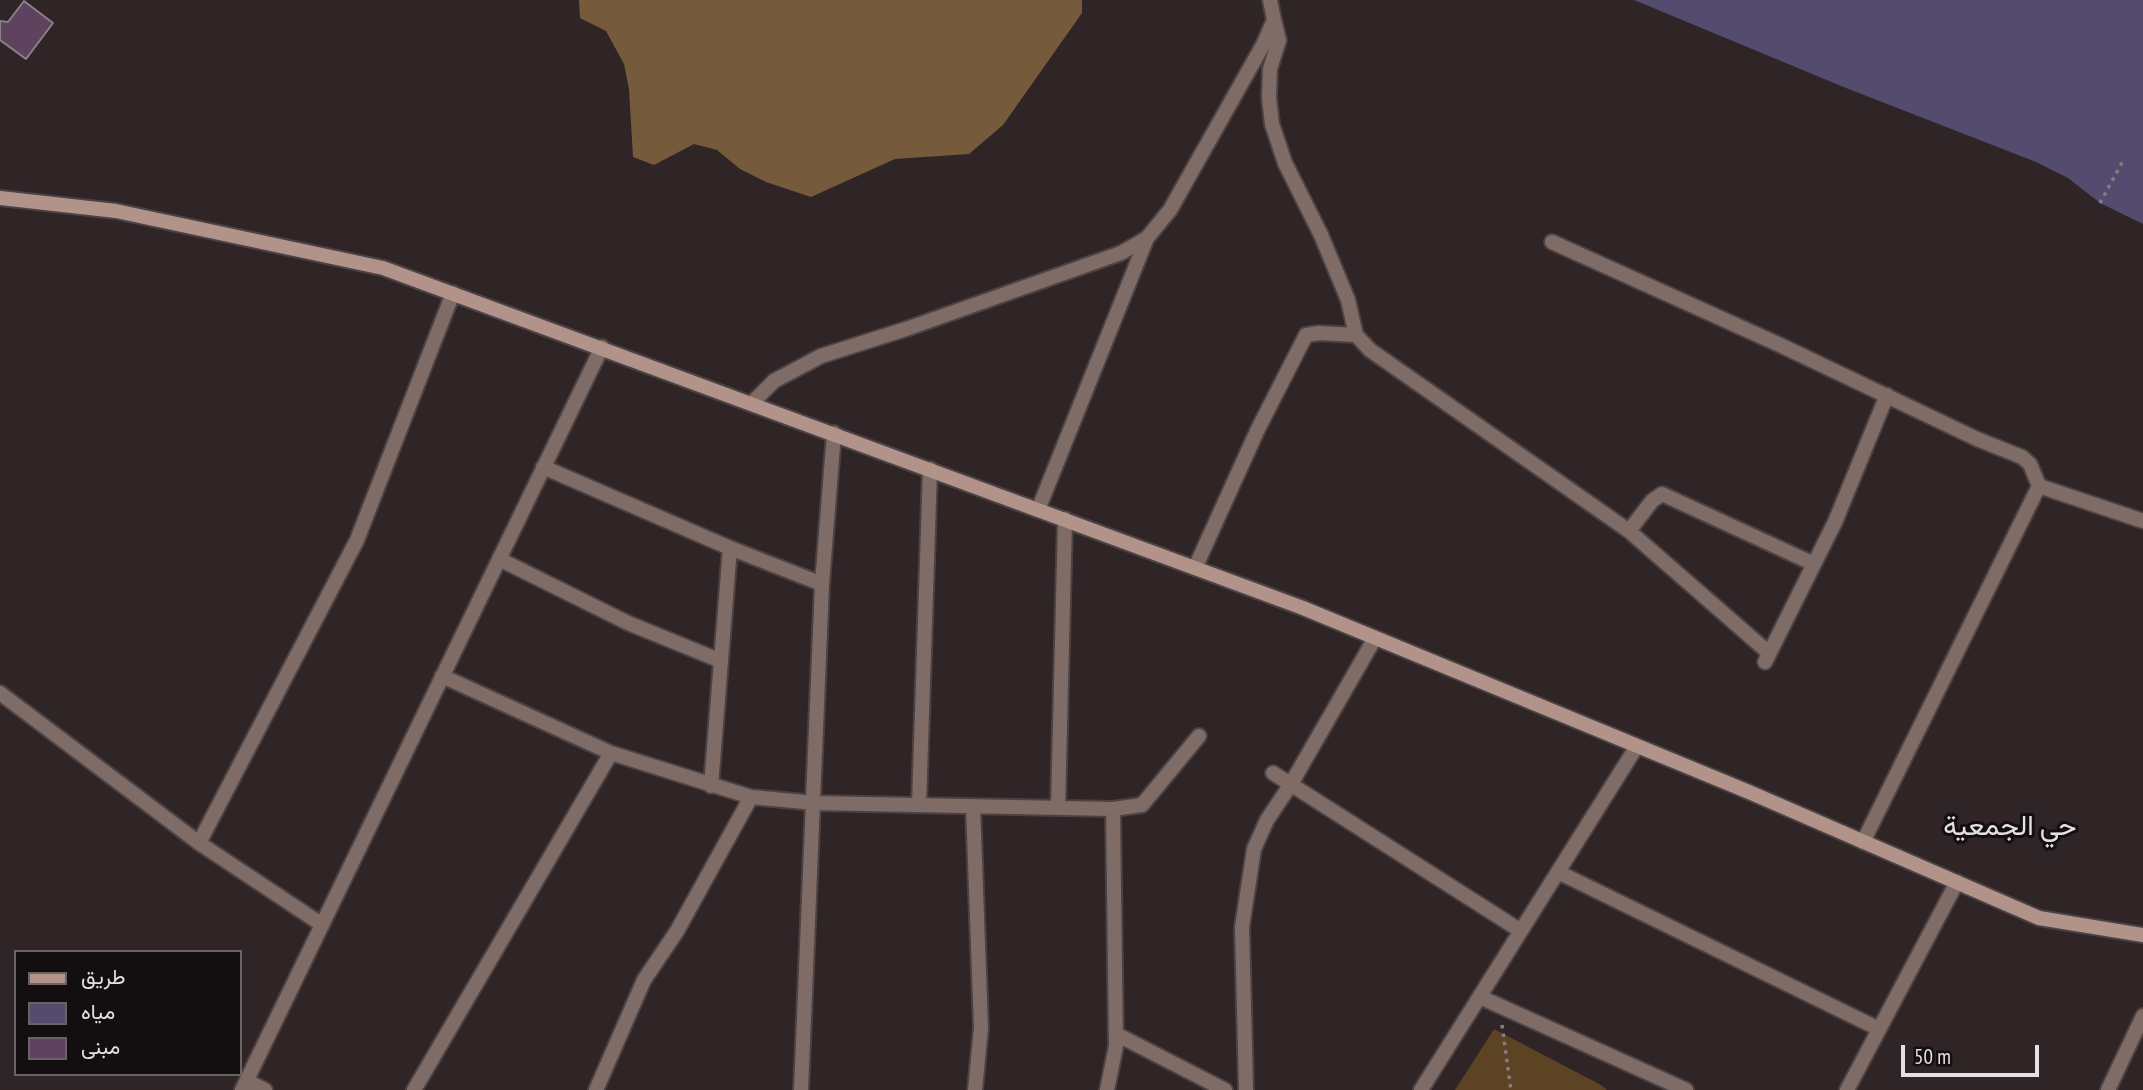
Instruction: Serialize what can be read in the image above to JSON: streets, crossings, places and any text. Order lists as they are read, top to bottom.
{
  "districts": ["حي الجمعية"],
  "legend": ["طريق", "مياه", "مبنى"],
  "scale_bar": "50 m"
}
